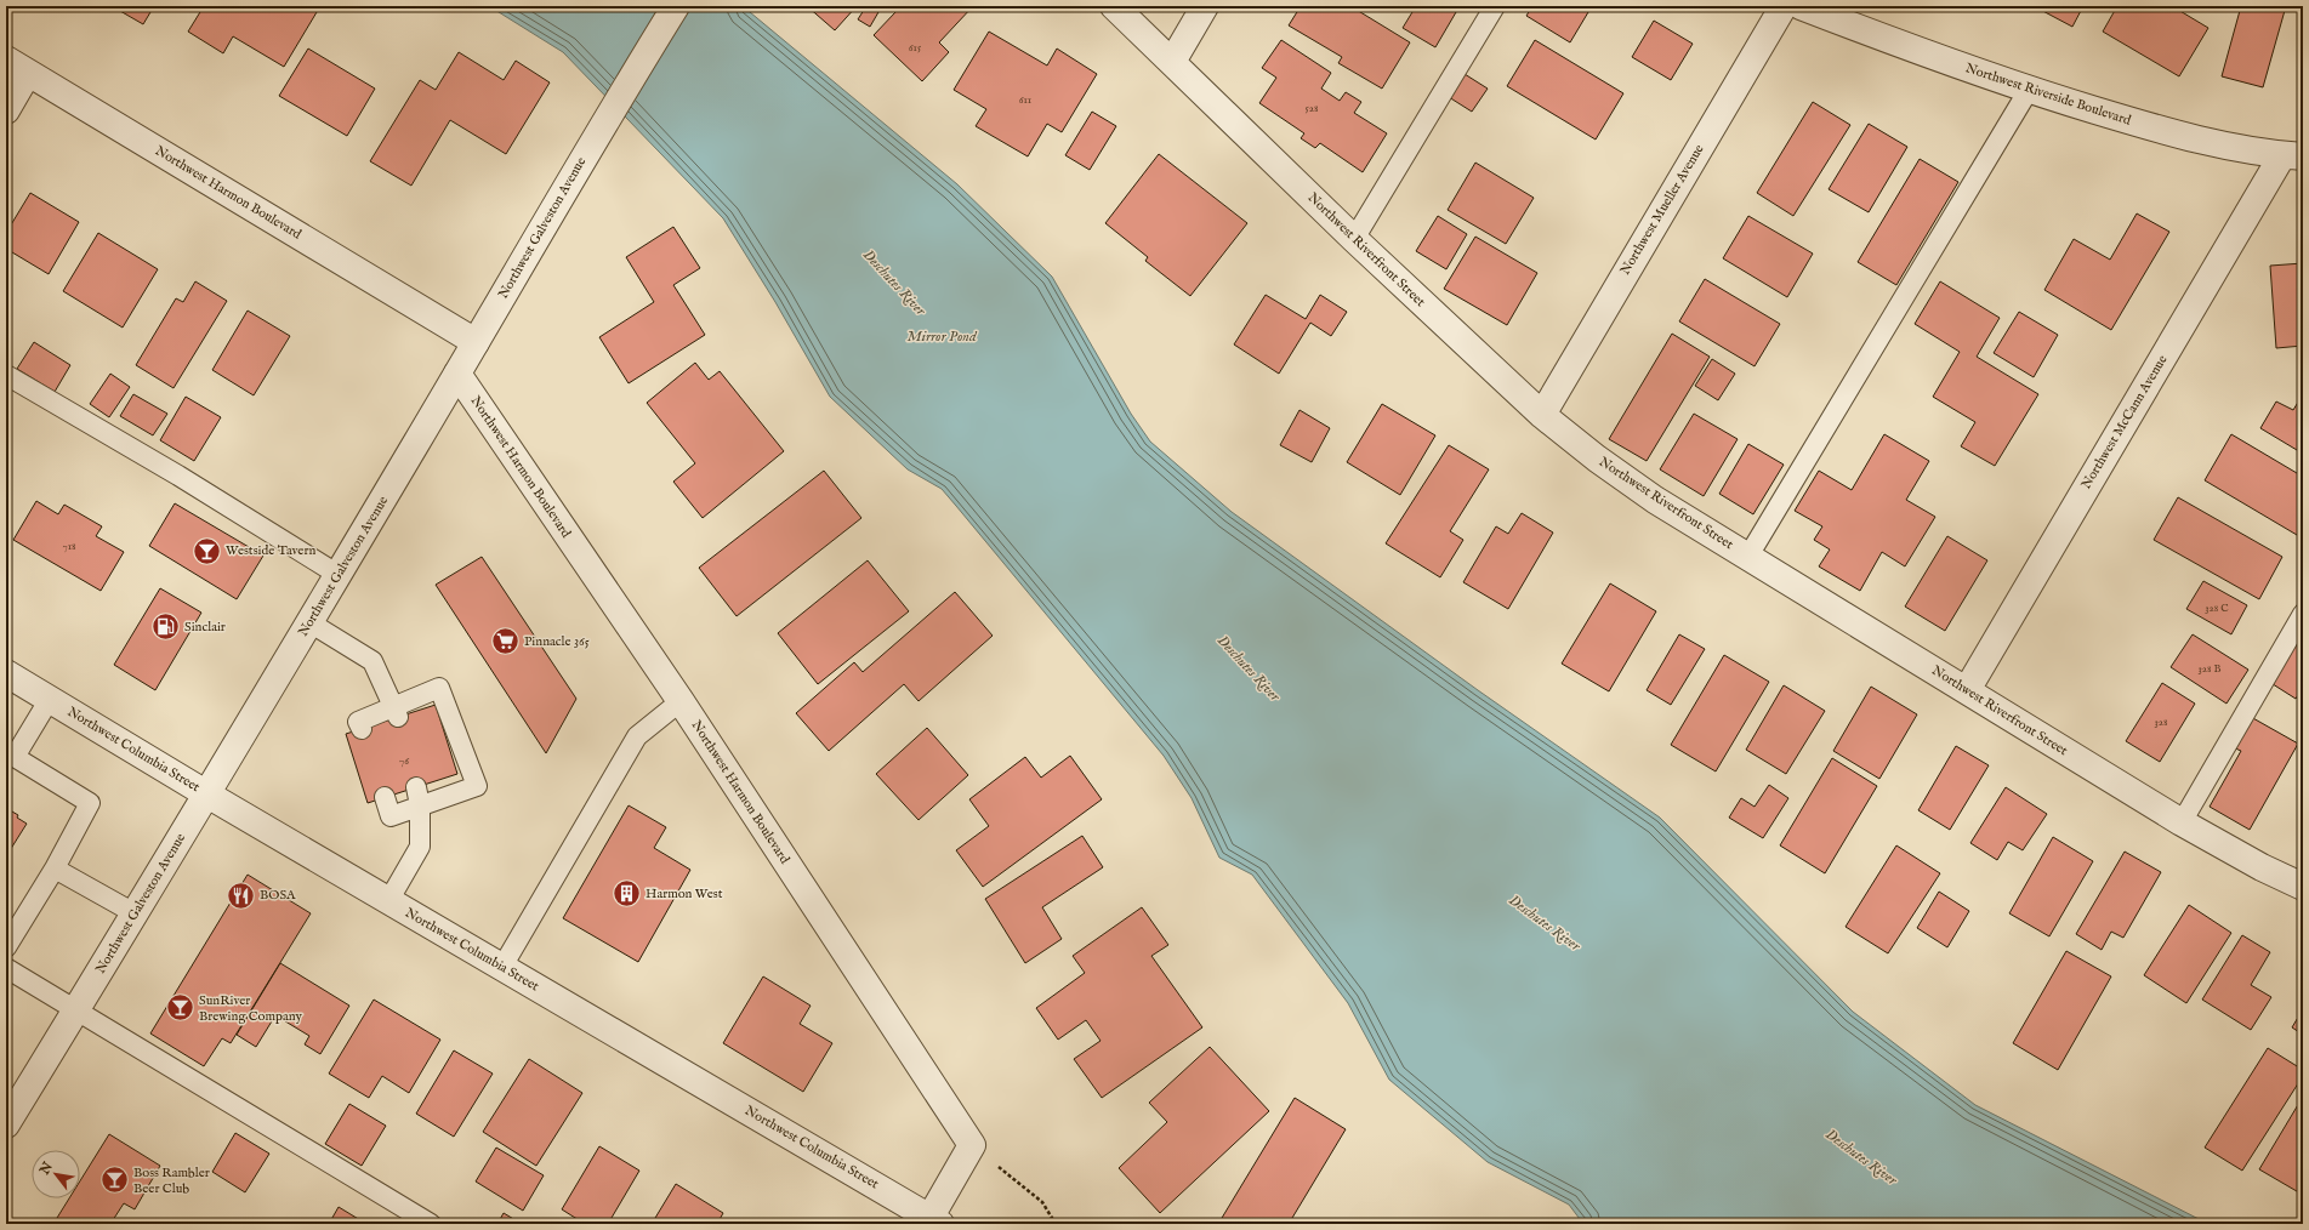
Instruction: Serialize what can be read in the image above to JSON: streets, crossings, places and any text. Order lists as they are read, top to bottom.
{
  "streets": {
    "street": [
      "Northwest Riverside Boulevard",
      "Northwest Harmon Boulevard",
      "Northwest Mueller Avenue",
      "Northwest Galveston Avenue",
      "Northwest Riverfront Street",
      "Northwest McCann Avenue",
      "Northwest Columbia Street"
    ]
  },
  "crossings": [
    ["Northwest Riverside Boulevard", "Northwest Mueller Avenue"],
    ["Northwest Riverside Boulevard", "Northwest McCann Avenue"],
    ["Northwest Harmon Boulevard", "Northwest Galveston Avenue"],
    ["Northwest Mueller Avenue", "Northwest Riverfront Street"],
    ["Northwest Galveston Avenue", "Northwest Columbia Street"],
    ["Northwest Riverfront Street", "Northwest McCann Avenue"]
  ],
  "water": ["Deschutes River", "Mirror Pond"],
  "places": {
    "bar": ["Westside Tavern", "SunRiver Brewing Company", "Boss Rambler Beer Club"],
    "fuel station": ["Sinclair"],
    "supermarket": ["Pinnacle 365"],
    "building": ["Harmon West"],
    "restaurant": ["BOSA"]
  },
  "house_numbers": [
    "615",
    "611",
    "528",
    "718",
    "328 C",
    "328 B",
    "328",
    "76"
  ],
  "north": "top left"
}
